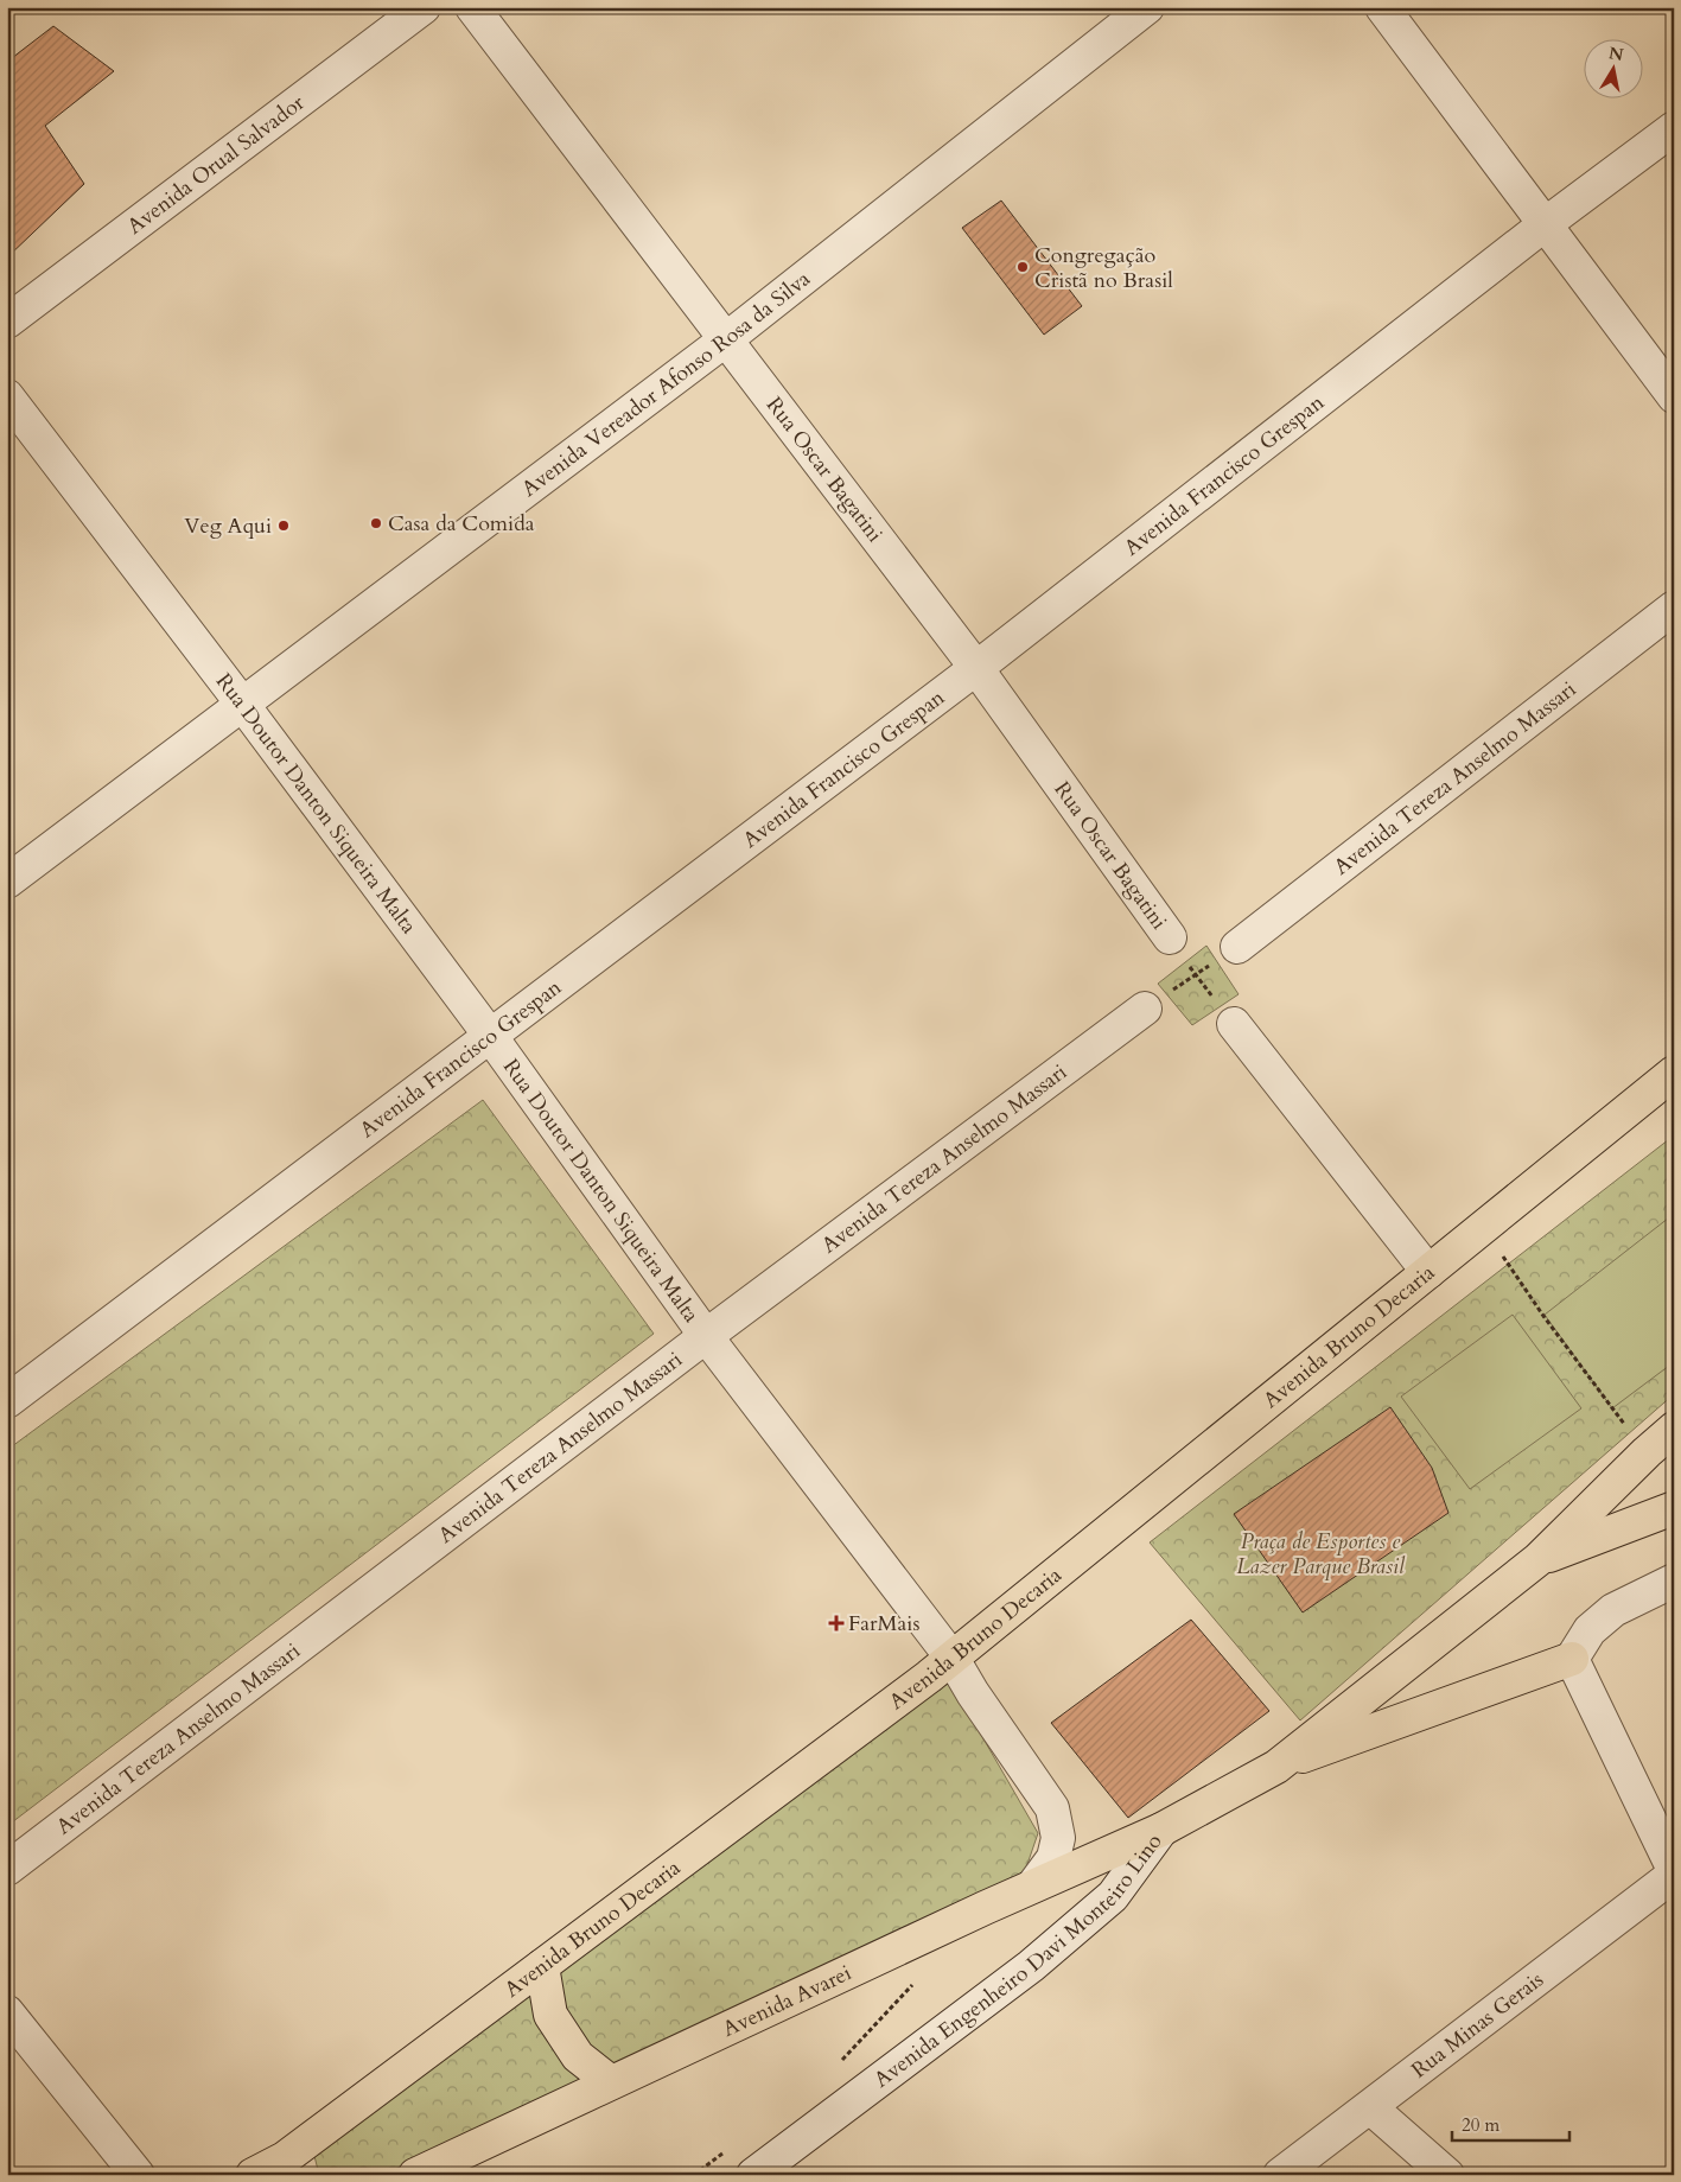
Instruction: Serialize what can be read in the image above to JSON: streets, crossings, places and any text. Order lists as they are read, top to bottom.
{
  "streets": {
    "main road": ["Avenida Bruno Decaria", "Avenida Engenheiro Davi Monteiro Lino", "Avenida Avarei"],
    "street": [
      "Avenida Orual Salvador",
      "Avenida Vereador Afonso Rosa da Silva",
      "Rua Oscar Bagatini",
      "Avenida Francisco Grespan",
      "Avenida Tereza Anselmo Massari",
      "Rua Doutor Danton Siqueira Malta",
      "Rua Minas Gerais"
    ]
  },
  "crossings": [
    ["Avenida Vereador Afonso Rosa da Silva", "Rua Oscar Bagatini"],
    ["Avenida Vereador Afonso Rosa da Silva", "Rua Doutor Danton Siqueira Malta"],
    ["Rua Oscar Bagatini", "Avenida Francisco Grespan"],
    ["Avenida Francisco Grespan", "Rua Doutor Danton Siqueira Malta"],
    ["Avenida Tereza Anselmo Massari", "Rua Doutor Danton Siqueira Malta"],
    ["Rua Doutor Danton Siqueira Malta", "Avenida Bruno Decaria"],
    ["Rua Doutor Danton Siqueira Malta", "Avenida Avarei"],
    ["Avenida Engenheiro Davi Monteiro Lino", "Avenida Avarei"]
  ],
  "parks": ["Praça de Esportes e Lazer Parque Brasil"],
  "places": {
    "other": ["Congregação Cristã no Brasil", "Casa da Comida", "Veg Aqui"],
    "health": ["FarMais"]
  },
  "scale_bar": "20 m",
  "north": "top"
}
